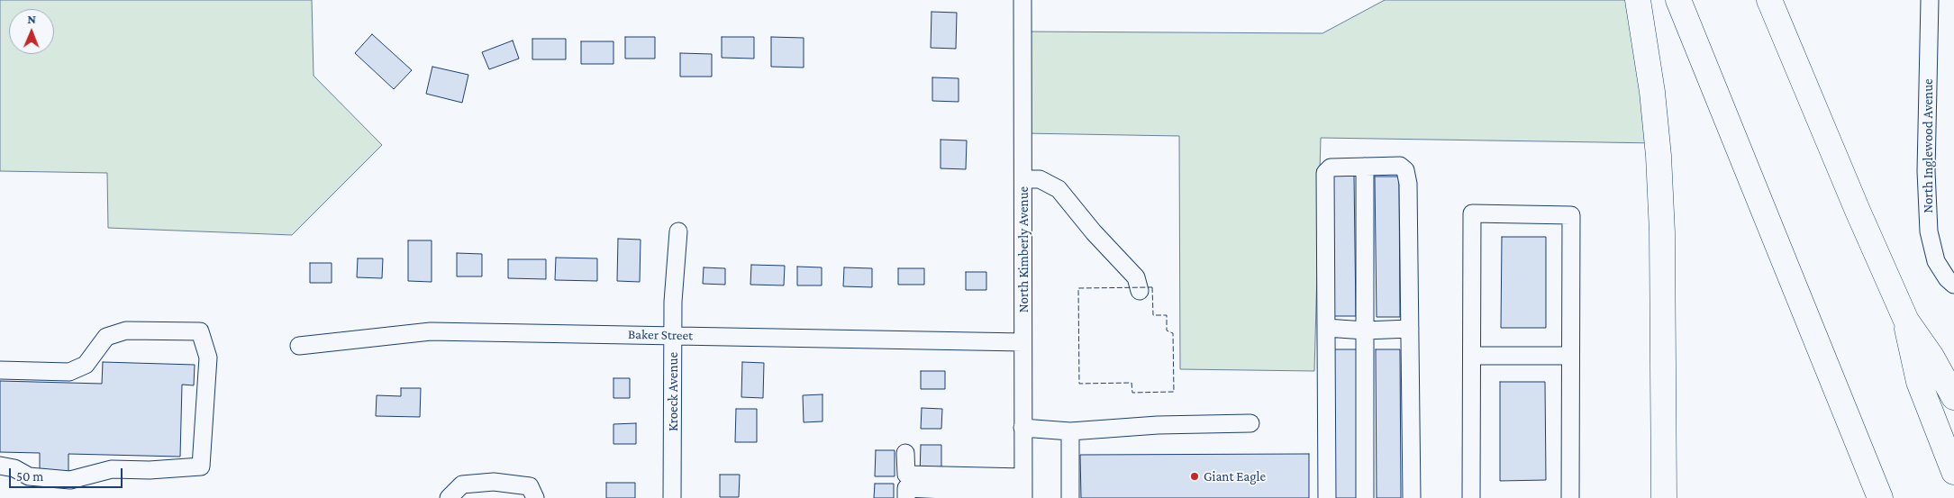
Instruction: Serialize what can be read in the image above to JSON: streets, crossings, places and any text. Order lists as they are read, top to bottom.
{
  "streets": {
    "street": [
      "North Inglewood Avenue",
      "North Kimberly Avenue",
      "Baker Street",
      "Kroeck Avenue"
    ]
  },
  "crossings": [
    ["North Kimberly Avenue", "Baker Street"],
    ["Baker Street", "Kroeck Avenue"]
  ],
  "places": ["Giant Eagle"],
  "scale_bar": "50 m",
  "north": "top"
}
